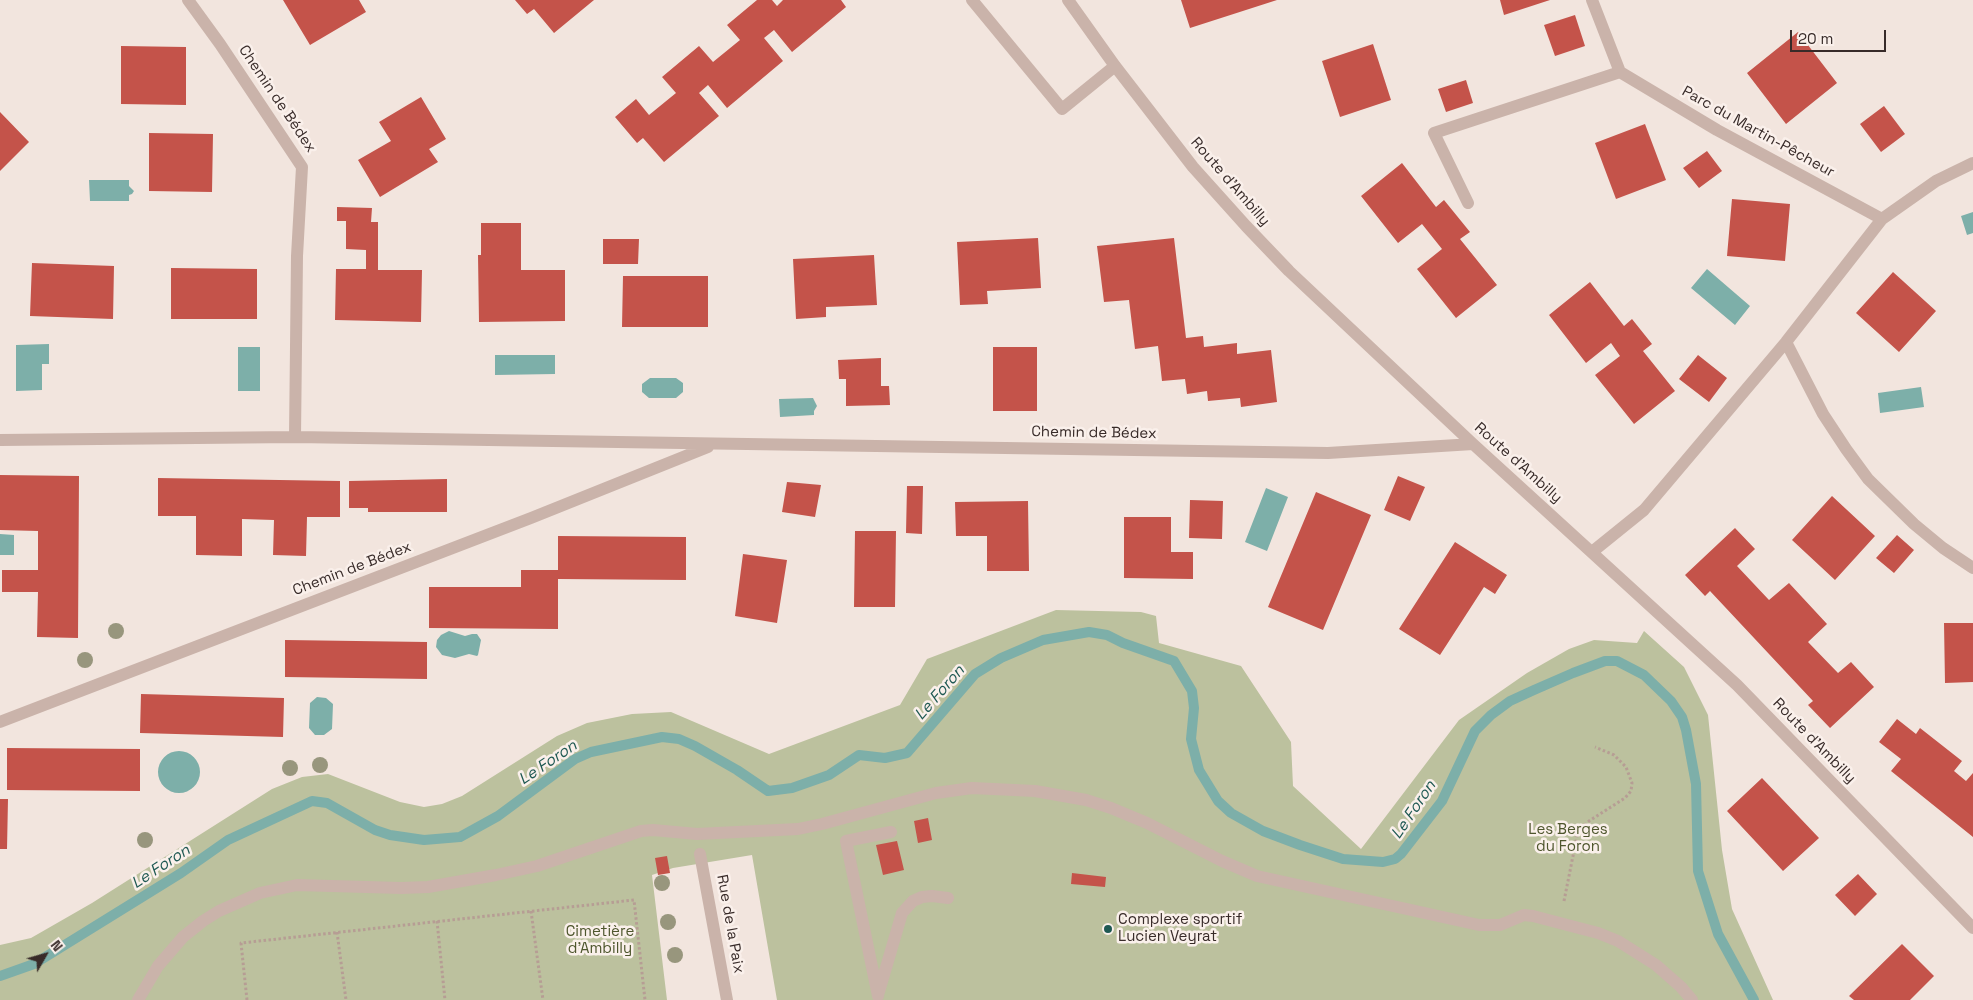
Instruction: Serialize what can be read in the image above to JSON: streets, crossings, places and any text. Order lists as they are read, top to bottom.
{
  "streets": {
    "street": [
      "Chemin de Bédex",
      "Parc du Martin-Pêcheur",
      "Route d'Ambilly",
      "Rue de la Paix"
    ]
  },
  "crossings": [
    ["Chemin de Bédex", "Route d'Ambilly"]
  ],
  "water": ["Le Foron"],
  "parks": ["Les Berges du Foron", "Cimetière d'Ambilly"],
  "places": ["Complexe sportif Lucien Veyrat"],
  "scale_bar": "20 m",
  "north": "top right"
}
